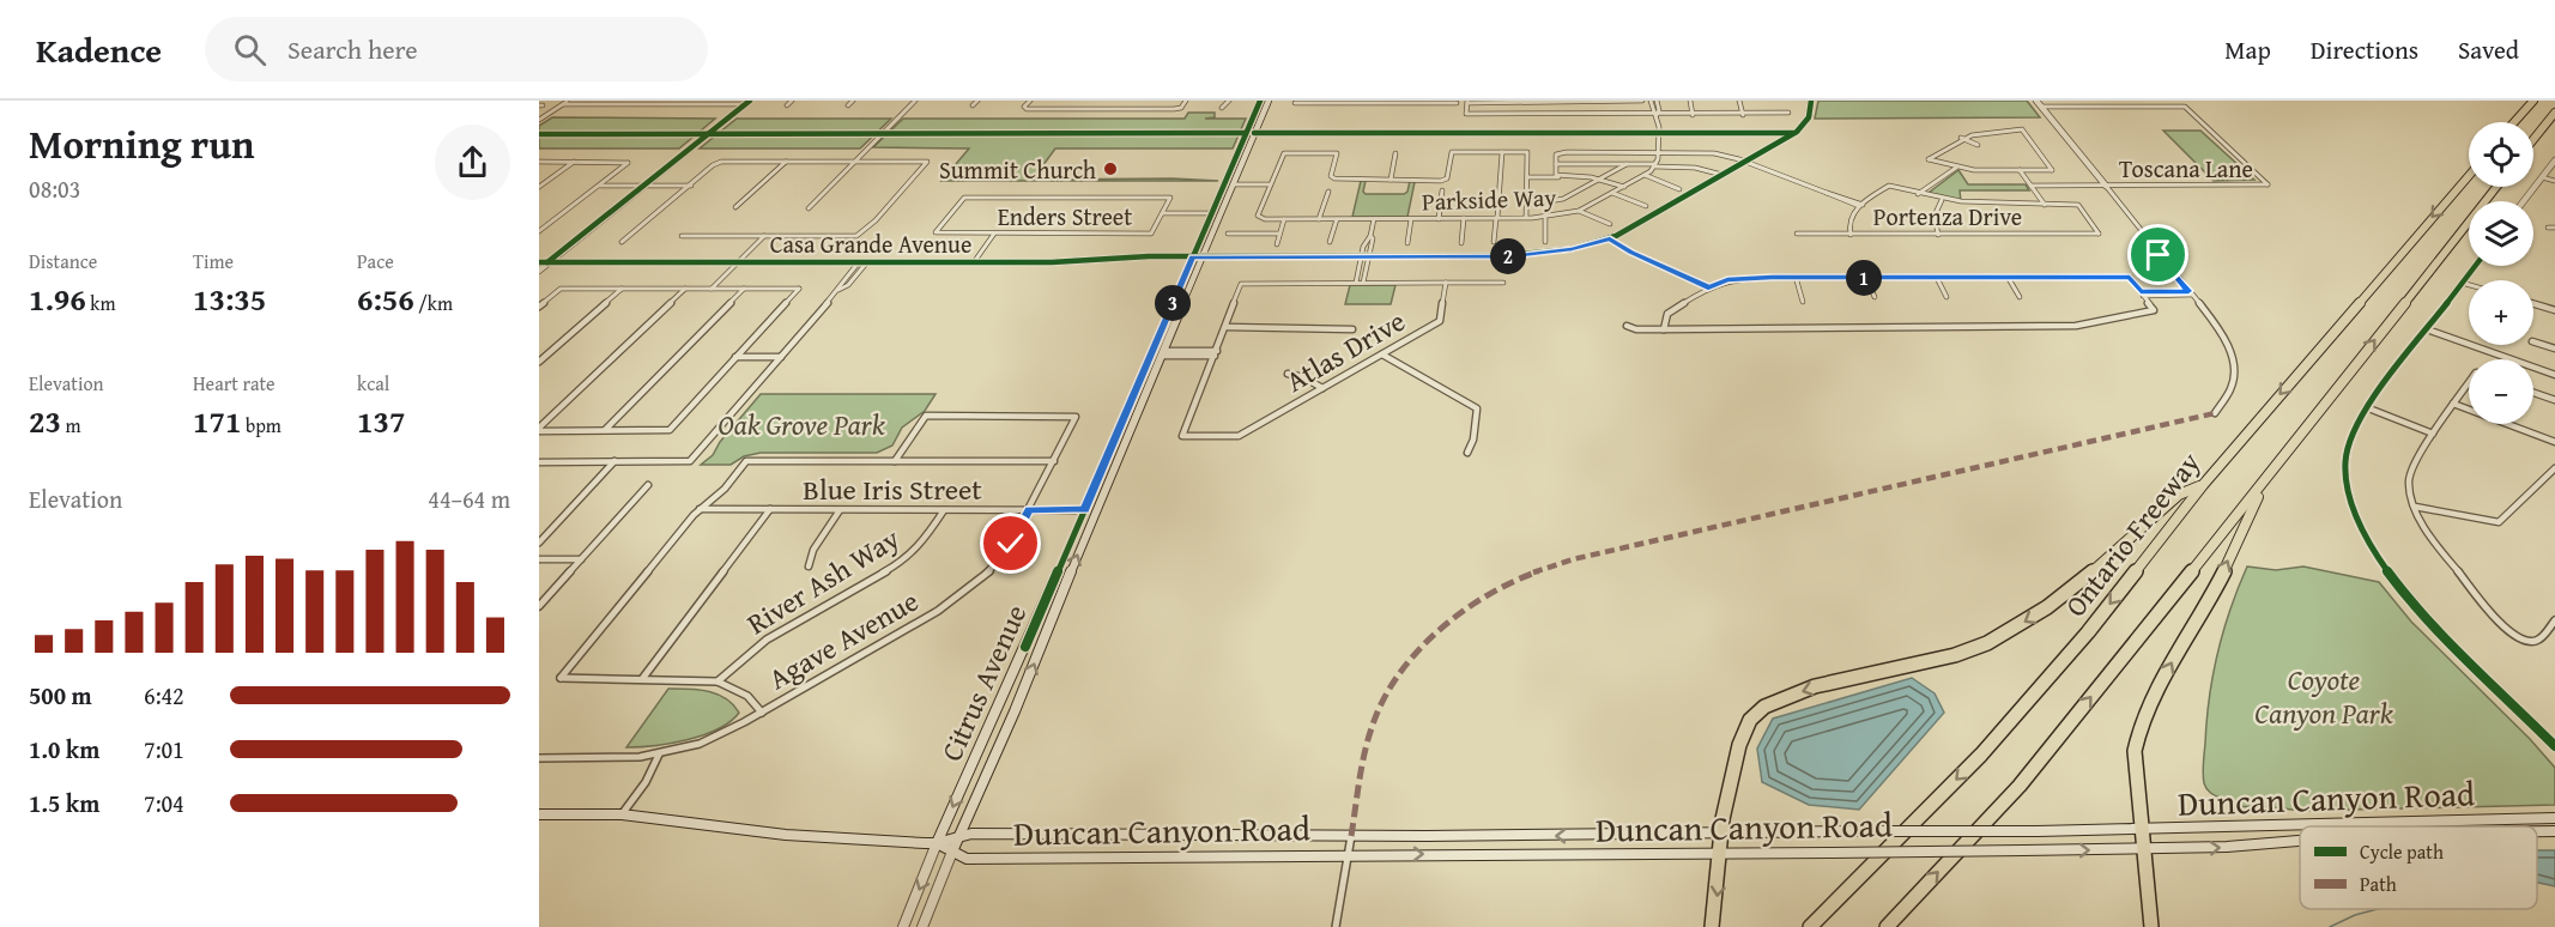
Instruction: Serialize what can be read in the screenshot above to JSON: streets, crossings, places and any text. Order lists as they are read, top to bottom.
{
  "streets": {
    "highway": ["Ontario Freeway"],
    "main road": ["Citrus Avenue", "Duncan Canyon Road"],
    "street": [
      "Toscana Lane",
      "Parkside Way",
      "Enders Street",
      "Portenza Drive",
      "Casa Grande Avenue",
      "Atlas Drive",
      "Blue Iris Street",
      "River Ash Way",
      "Agave Avenue"
    ]
  },
  "crossings": [
    ["Casa Grande Avenue", "Citrus Avenue"],
    ["Blue Iris Street", "River Ash Way"],
    ["Blue Iris Street", "Agave Avenue"],
    ["Blue Iris Street", "Citrus Avenue"],
    ["Citrus Avenue", "Duncan Canyon Road"]
  ],
  "parks": ["Oak Grove Park", "Coyote Canyon Park"],
  "places": ["Summit Church"],
  "legend": ["Cycle path", "Path"],
  "page": {
    "header": "Kadence",
    "search": "Search here",
    "nav": ["Map", "Directions", "Saved"],
    "heading": ["Morning run", "08:03"],
    "map_buttons": ["+", "−"],
    "stats": [
      ["Distance", "1.96 km"],
      ["Time", "13:35"],
      ["Pace", "6:56 /km"],
      ["Elevation", "23 m"],
      ["Heart rate", "171 bpm"],
      ["kcal", "137"]
    ],
    "pins": ["2", "1", "3"],
    "chart": ["Elevation", "44–64 m"],
    "list": [
      {
        "name": "500 m",
        "note": "6:42"
      },
      {
        "name": "1.0 km",
        "note": "7:01"
      },
      {
        "name": "1.5 km",
        "note": "7:04"
      }
    ]
  }
}
